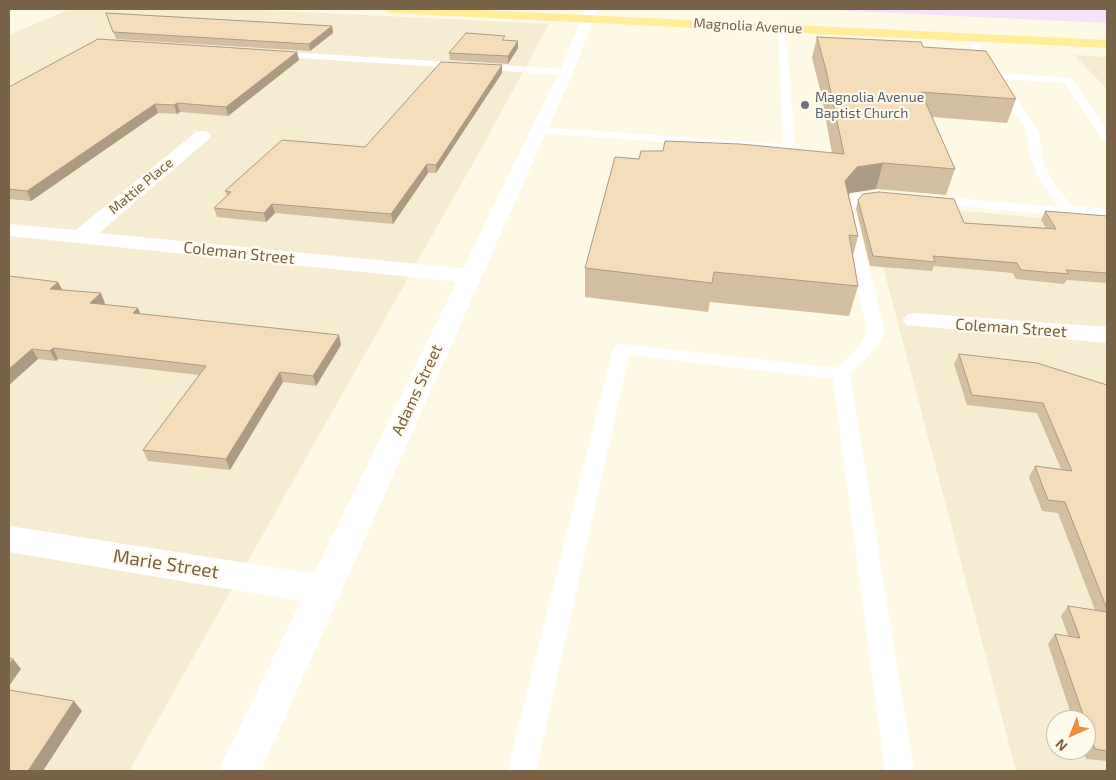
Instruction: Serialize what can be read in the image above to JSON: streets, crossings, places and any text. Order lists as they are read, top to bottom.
{
  "streets": {
    "main road": [
      "Magnolia Avenue",
      "Mattie Place",
      "Coleman Street",
      "Adams Street",
      "Marie Street"
    ]
  },
  "crossings": [
    ["Magnolia Avenue", "Adams Street"],
    ["Mattie Place", "Coleman Street"],
    ["Coleman Street", "Adams Street"],
    ["Adams Street", "Marie Street"]
  ],
  "places": ["Magnolia Avenue Baptist Church"],
  "north": "bottom left"
}
